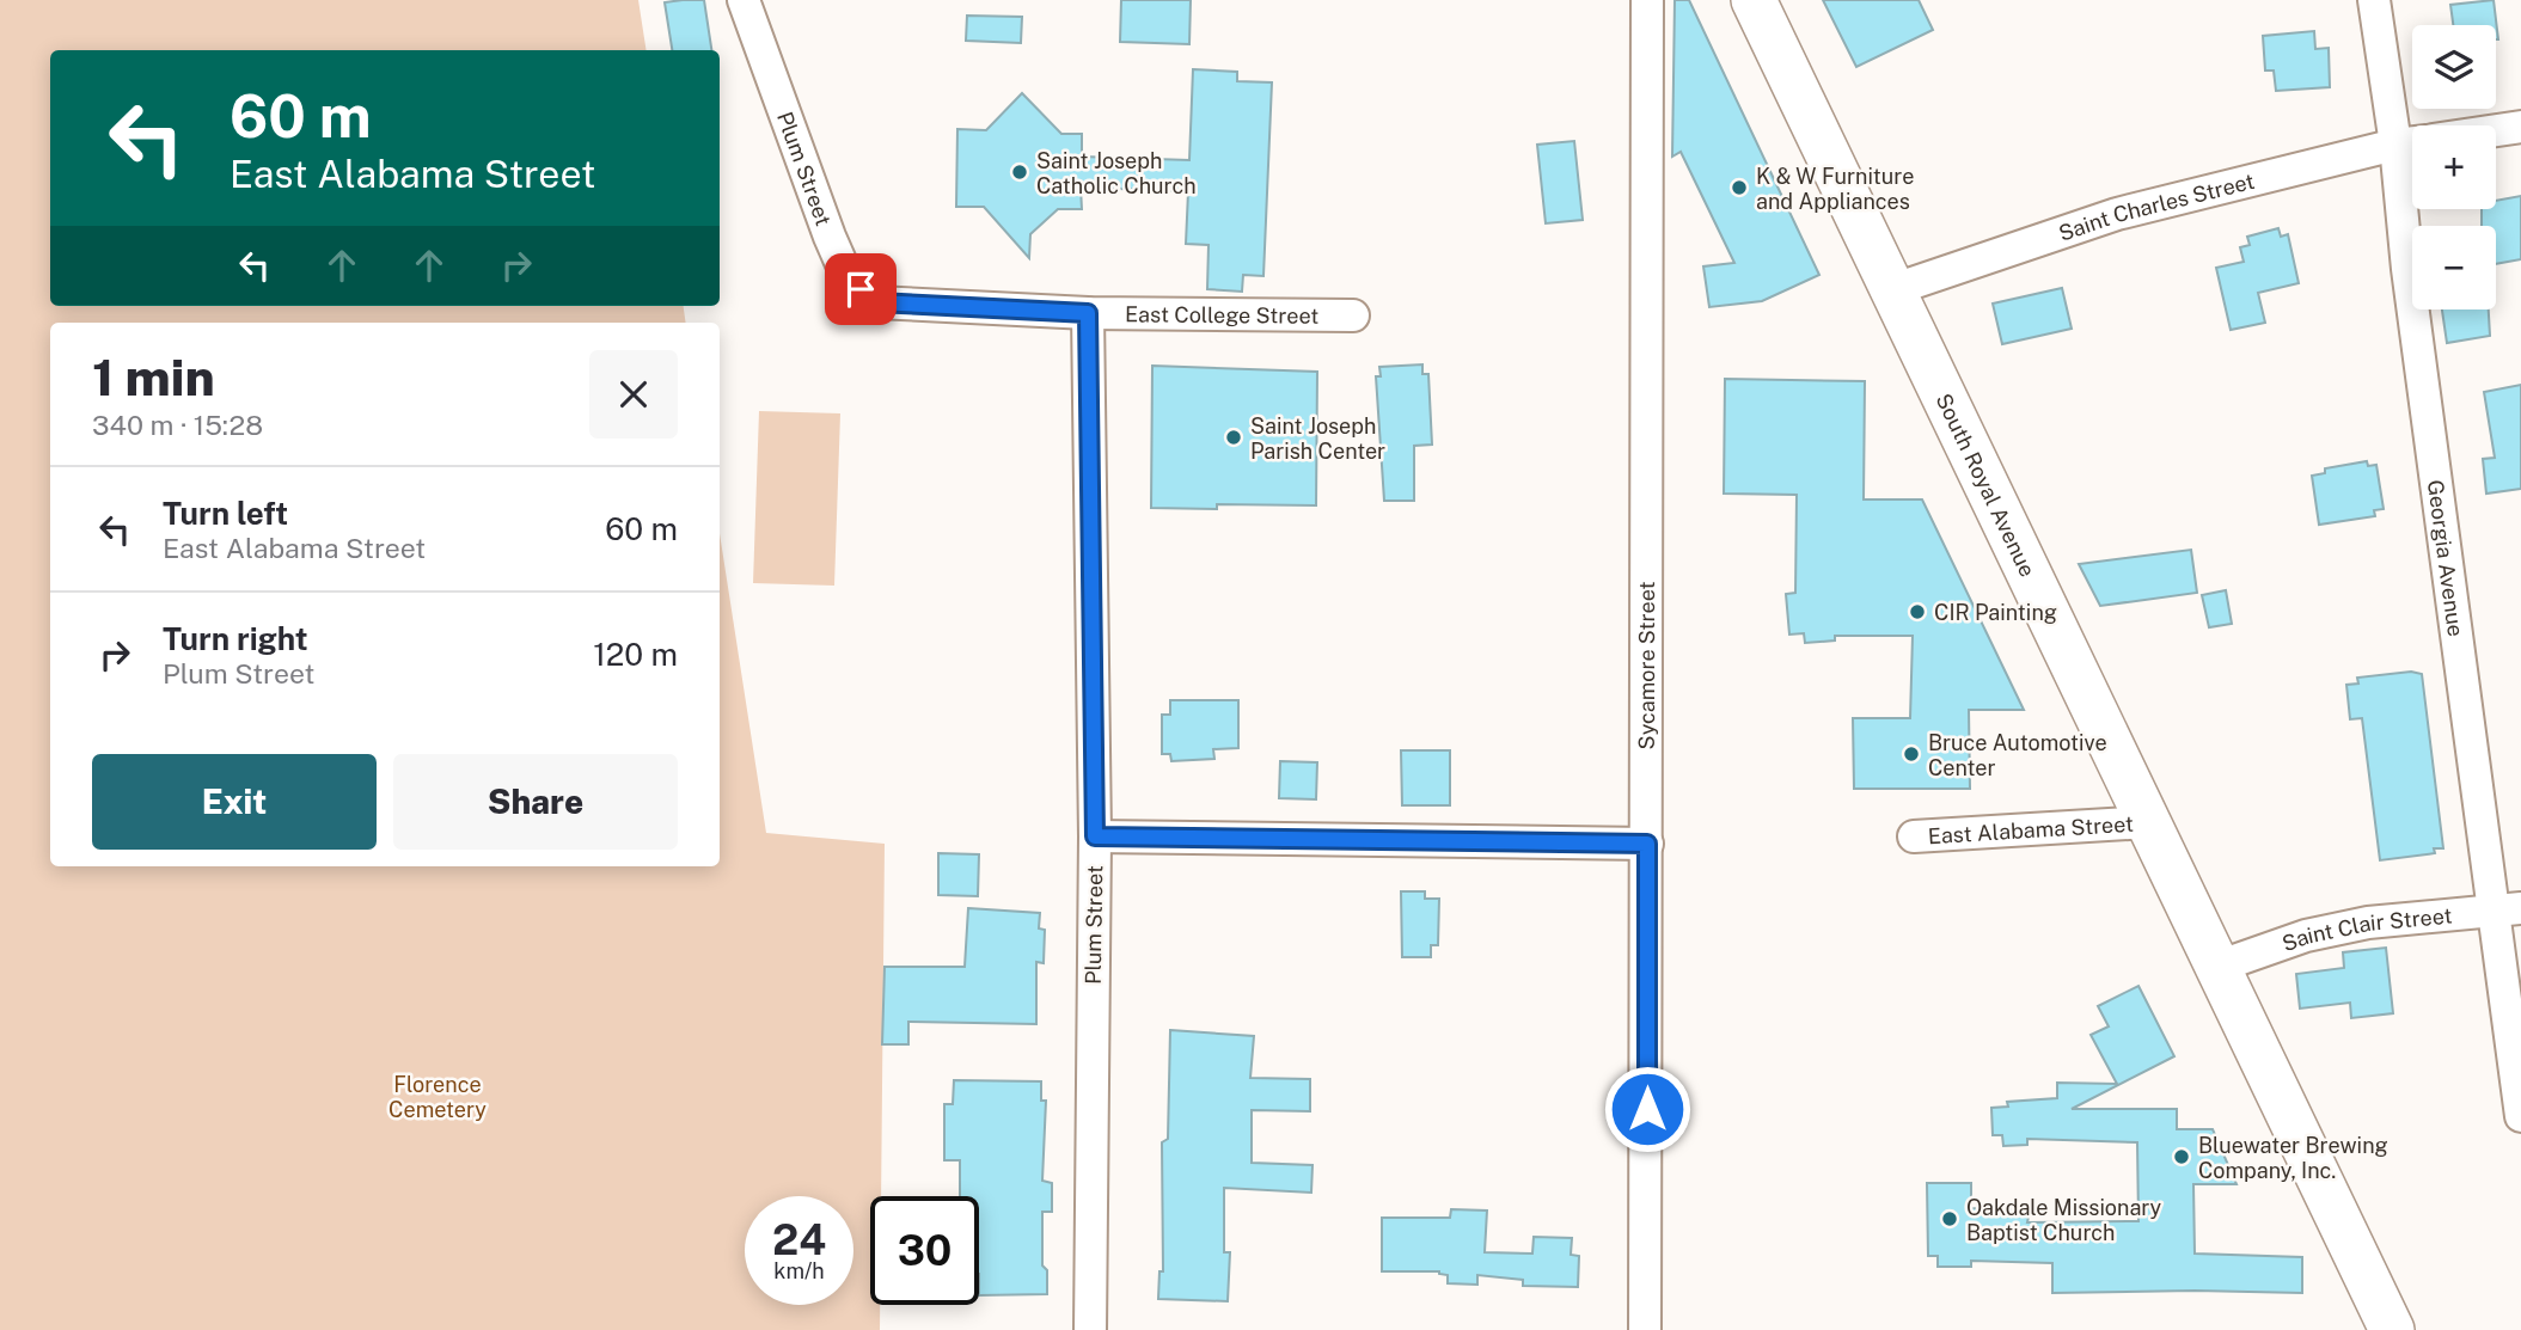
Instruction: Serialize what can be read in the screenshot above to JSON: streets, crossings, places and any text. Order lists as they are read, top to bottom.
{
  "streets": {
    "street": [
      "Plum Street",
      "Saint Charles Street",
      "East College Street",
      "South Royal Avenue",
      "Georgia Avenue",
      "Sycamore Street",
      "East Alabama Street",
      "Saint Clair Street"
    ]
  },
  "crossings": [
    ["Plum Street", "East College Street"],
    ["Saint Charles Street", "South Royal Avenue"],
    ["South Royal Avenue", "East Alabama Street"],
    ["South Royal Avenue", "Saint Clair Street"],
    ["Georgia Avenue", "Saint Clair Street"]
  ],
  "parks": ["Florence Cemetery"],
  "places": [
    "Saint Joseph Catholic Church",
    "K & W Furniture and Appliances",
    "Saint Joseph Parish Center",
    "CIR Painting",
    "Bruce Automotive Center",
    "Bluewater Brewing Company, Inc.",
    "Oakdale Missionary Baptist Church"
  ],
  "page": {
    "map_buttons": ["+", "−"],
    "turn": ["60 m", "East Alabama Street"],
    "heading": ["1 min", "340 m · 15:28"],
    "list": [
      {
        "name": "Turn left",
        "note": "East Alabama Street",
        "value": "60 m"
      },
      {
        "name": "Turn right",
        "note": "Plum Street",
        "value": "120 m"
      }
    ],
    "buttons": ["Exit", "Share"],
    "speed": "24 km/h",
    "limit": "30"
  }
}
